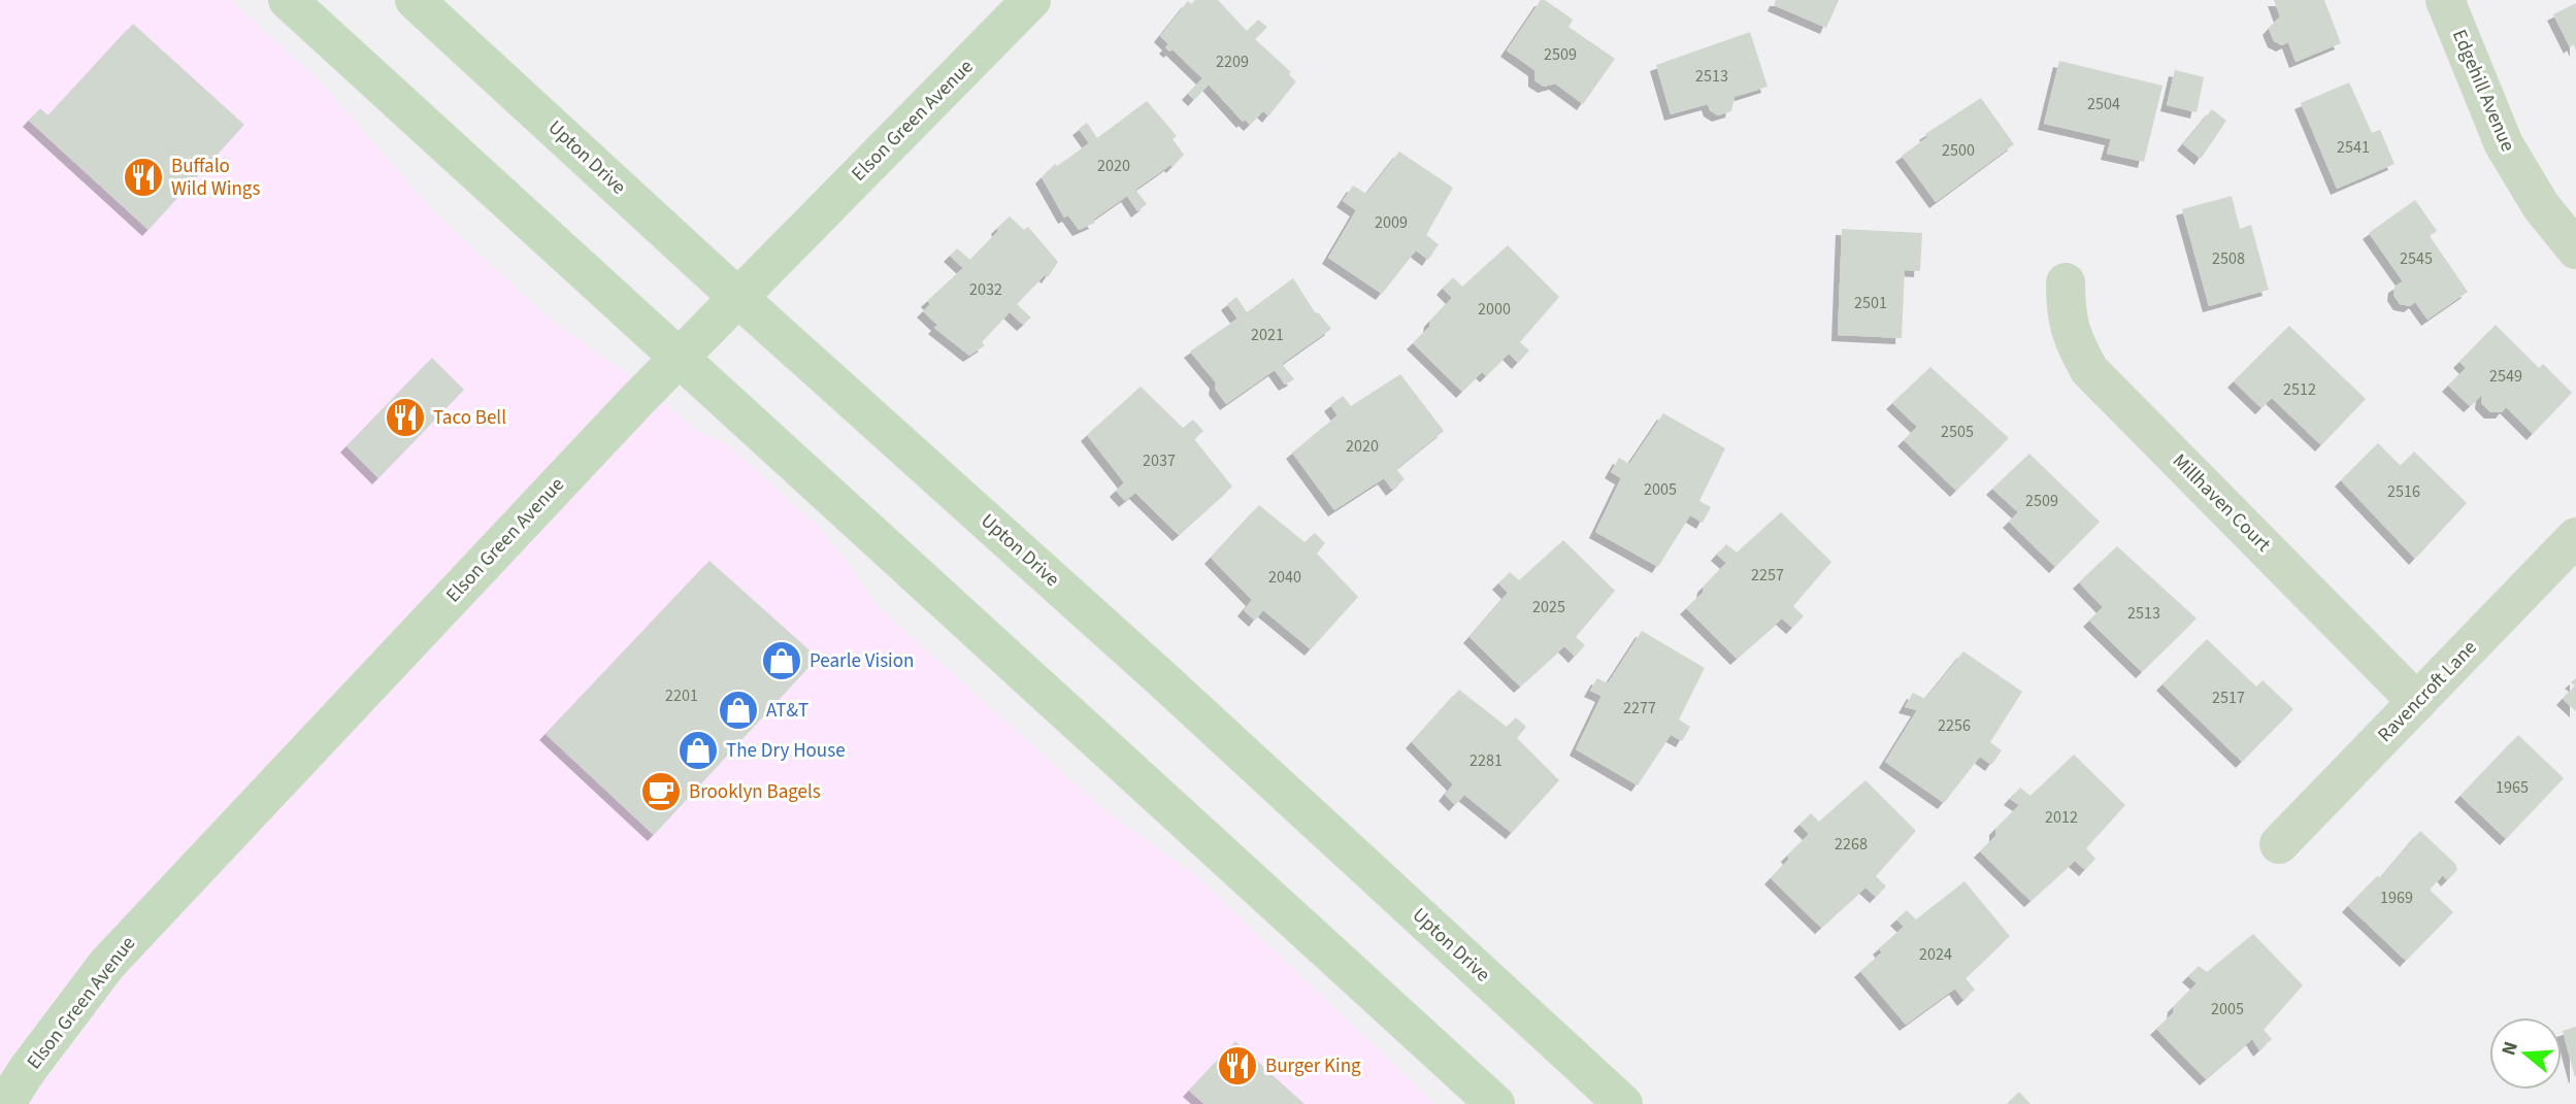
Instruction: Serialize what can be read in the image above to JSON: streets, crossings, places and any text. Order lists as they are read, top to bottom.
{
  "streets": {
    "main road": ["Elson Green Avenue", "Upton Drive"],
    "street": ["Edgehill Avenue", "Millhaven Court", "Ravencroft Lane"]
  },
  "crossings": [
    ["Elson Green Avenue", "Upton Drive"],
    ["Millhaven Court", "Ravencroft Lane"]
  ],
  "places": {
    "restaurant": ["Buffalo Wild Wings", "Taco Bell", "Burger King"],
    "shop": ["Pearle Vision", "AT&T", "The Dry House"],
    "cafe": ["Brooklyn Bagels"]
  },
  "house_numbers": [
    "2509",
    "2209",
    "2513",
    "2504",
    "2541",
    "2500",
    "2020",
    "2009",
    "2508",
    "2545",
    "2032",
    "2501",
    "2000",
    "2021",
    "2549",
    "2512",
    "2505",
    "2020",
    "2037",
    "2005",
    "2516",
    "2509",
    "2257",
    "2040",
    "2025",
    "2513",
    "2201",
    "2517",
    "2277",
    "2256",
    "2281",
    "1965",
    "2012",
    "2268",
    "1969",
    "2024",
    "2005"
  ],
  "north": "left"
}
